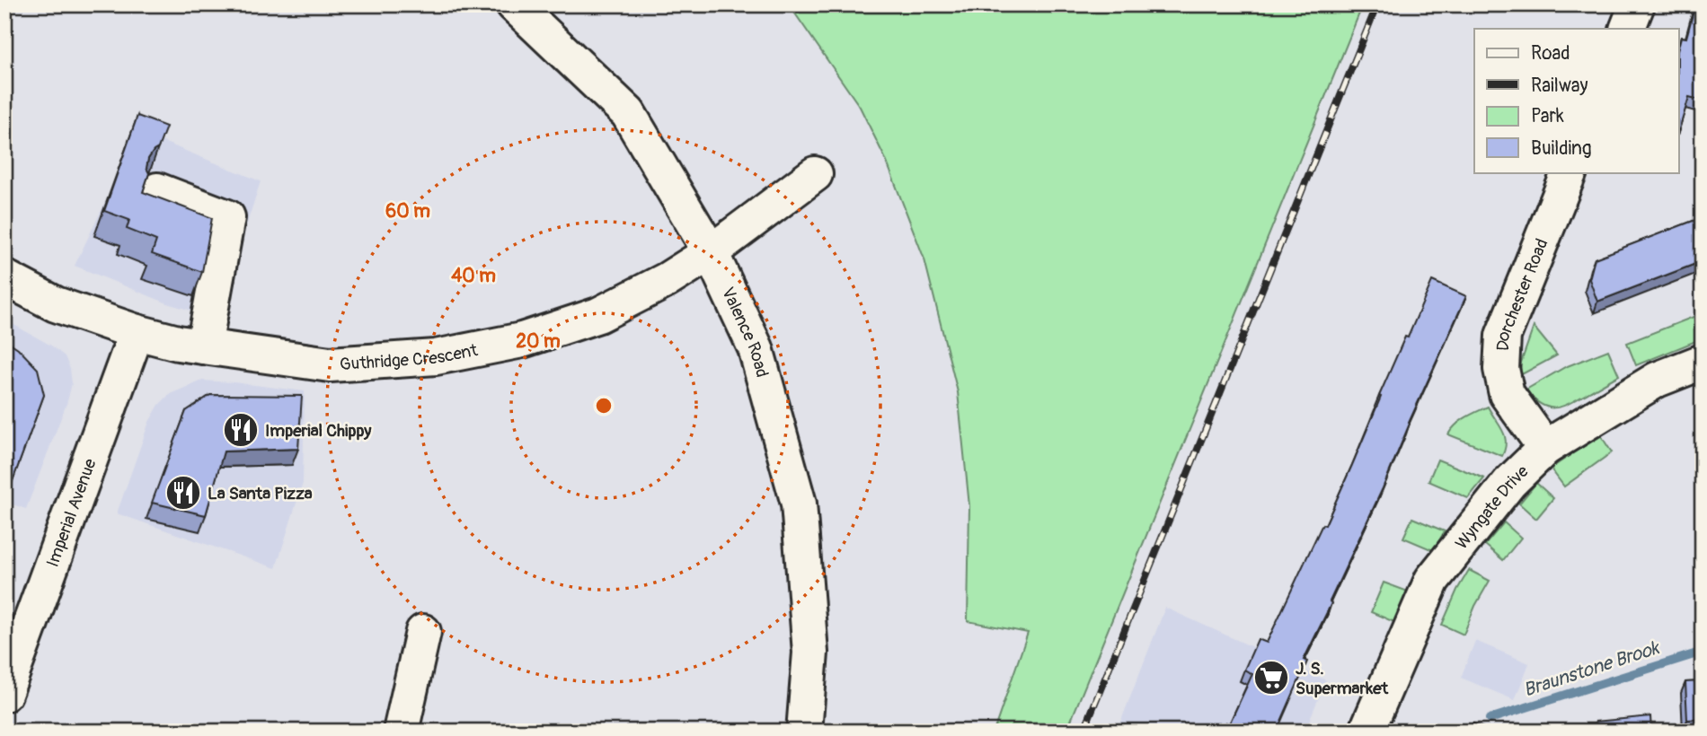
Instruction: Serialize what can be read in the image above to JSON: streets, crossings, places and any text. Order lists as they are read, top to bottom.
{
  "streets": {
    "street": [
      "Dorchester Road",
      "Valence Road",
      "Guthridge Crescent",
      "Wyngate Drive",
      "Imperial Avenue"
    ]
  },
  "crossings": [
    ["Dorchester Road", "Wyngate Drive"],
    ["Valence Road", "Guthridge Crescent"],
    ["Guthridge Crescent", "Imperial Avenue"]
  ],
  "water": ["Braunstone Brook"],
  "places": {
    "restaurant": ["Imperial Chippy", "La Santa Pizza"],
    "supermarket": ["J. S. Supermarket"]
  },
  "legend": [
    "Road",
    "Railway",
    "Park",
    "Building"
  ],
  "rings": ["60 m", "40 m", "20 m"]
}
